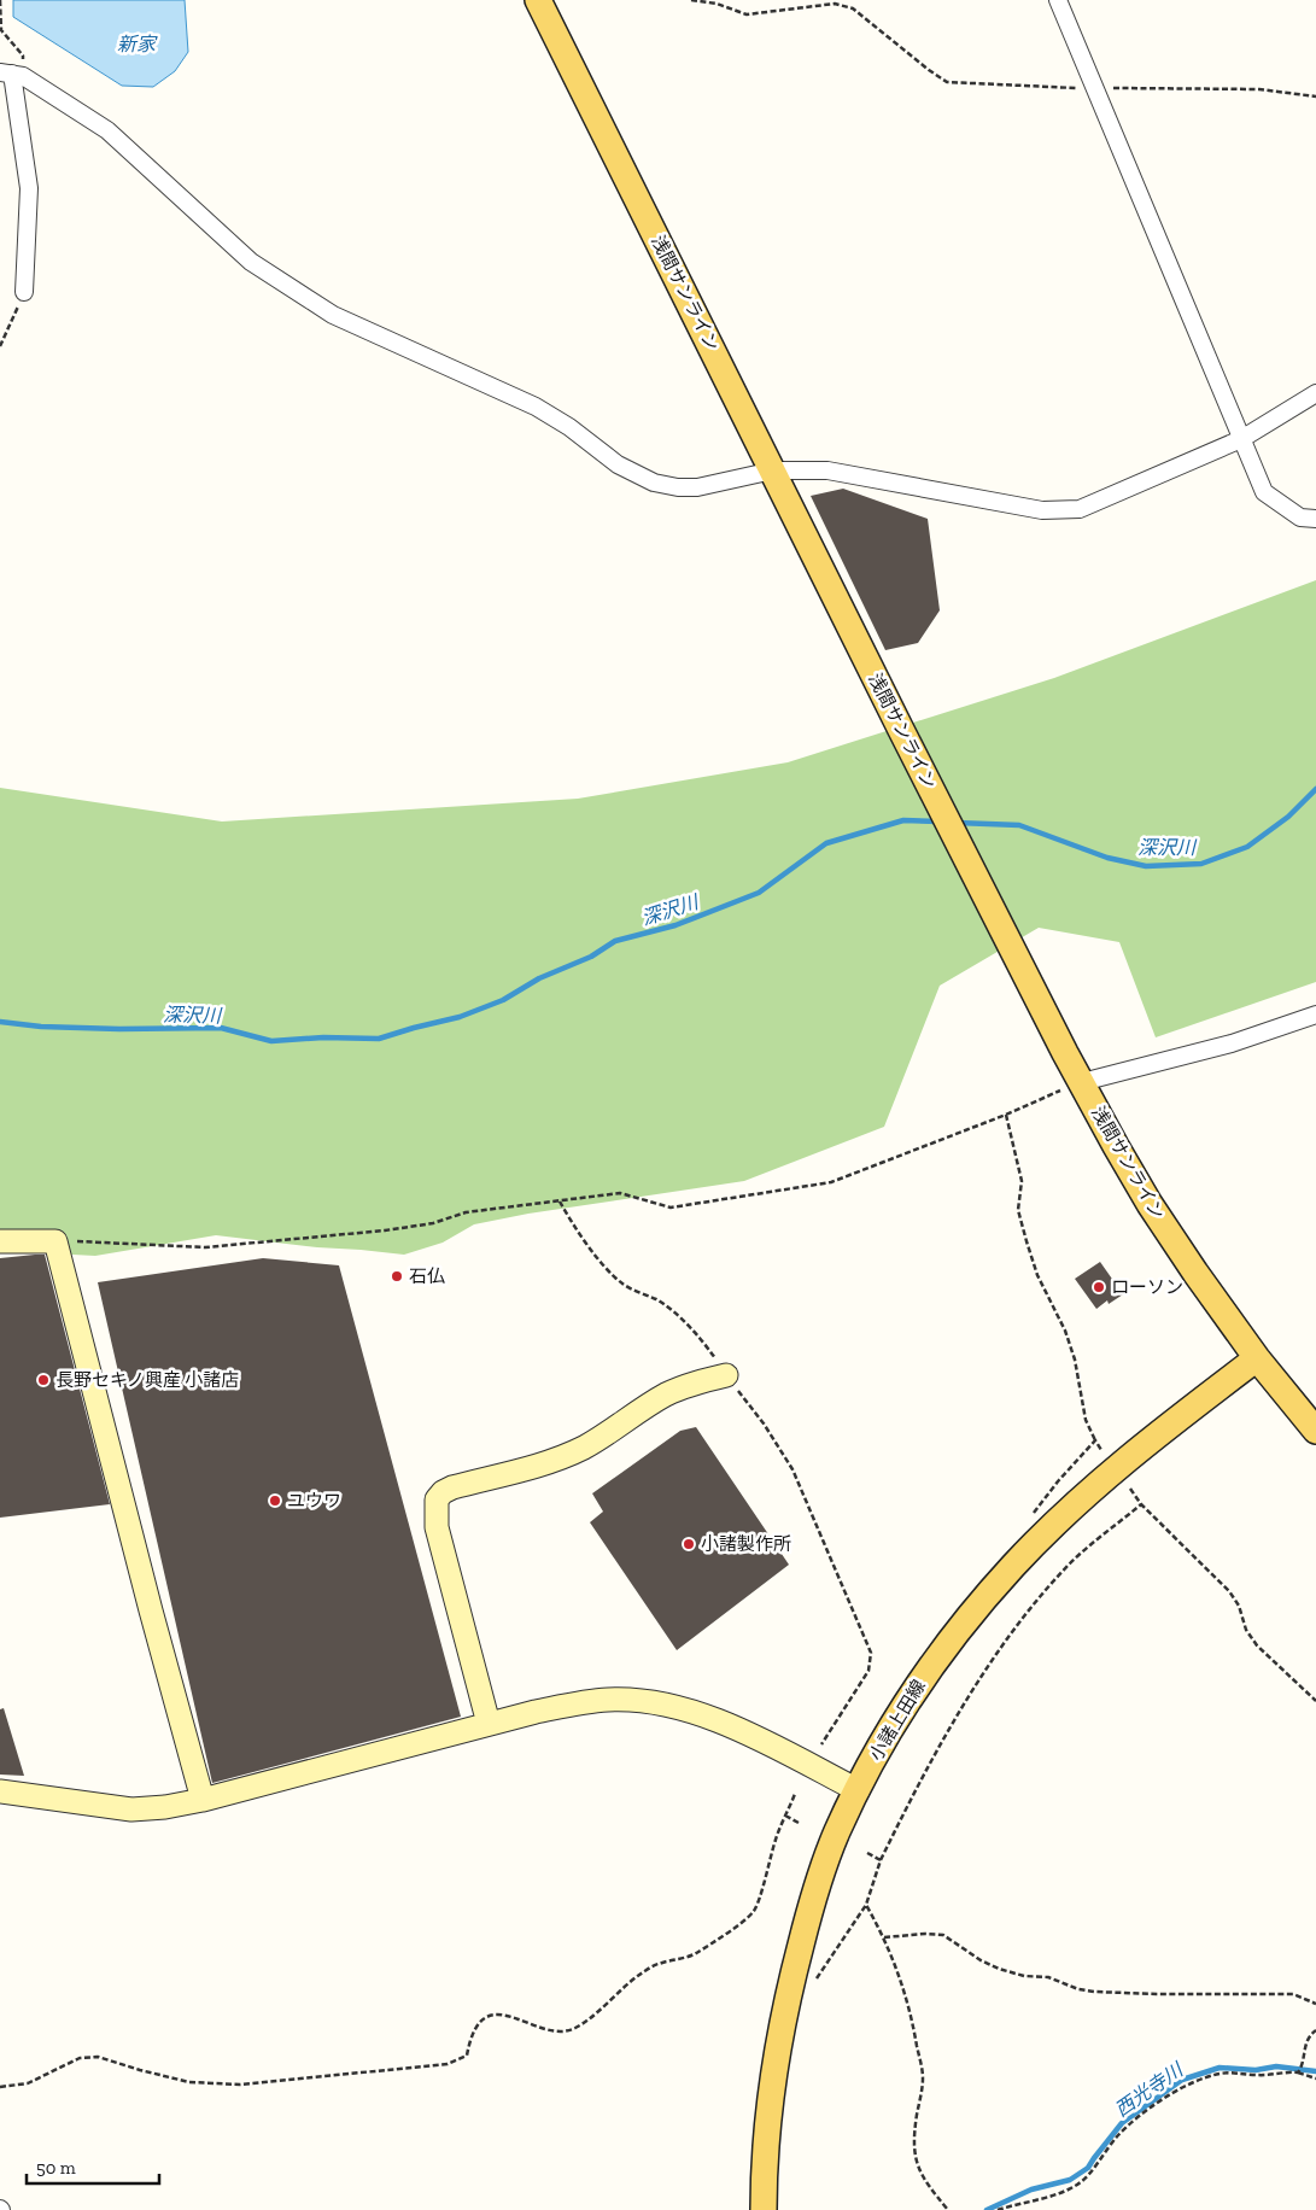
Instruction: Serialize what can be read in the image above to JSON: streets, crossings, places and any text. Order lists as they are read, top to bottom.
{
  "streets": {
    "main road": ["浅間サンライン", "小諸上田線"]
  },
  "crossings": [
    ["浅間サンライン", "小諸上田線"]
  ],
  "water": ["新家", "深沢川", "西光寺川"],
  "places": [
    "石仏",
    "ローソン",
    "長野セキノ興産 小諸店",
    "ユウワ",
    "小諸製作所"
  ],
  "scale_bar": "50 m"
}
